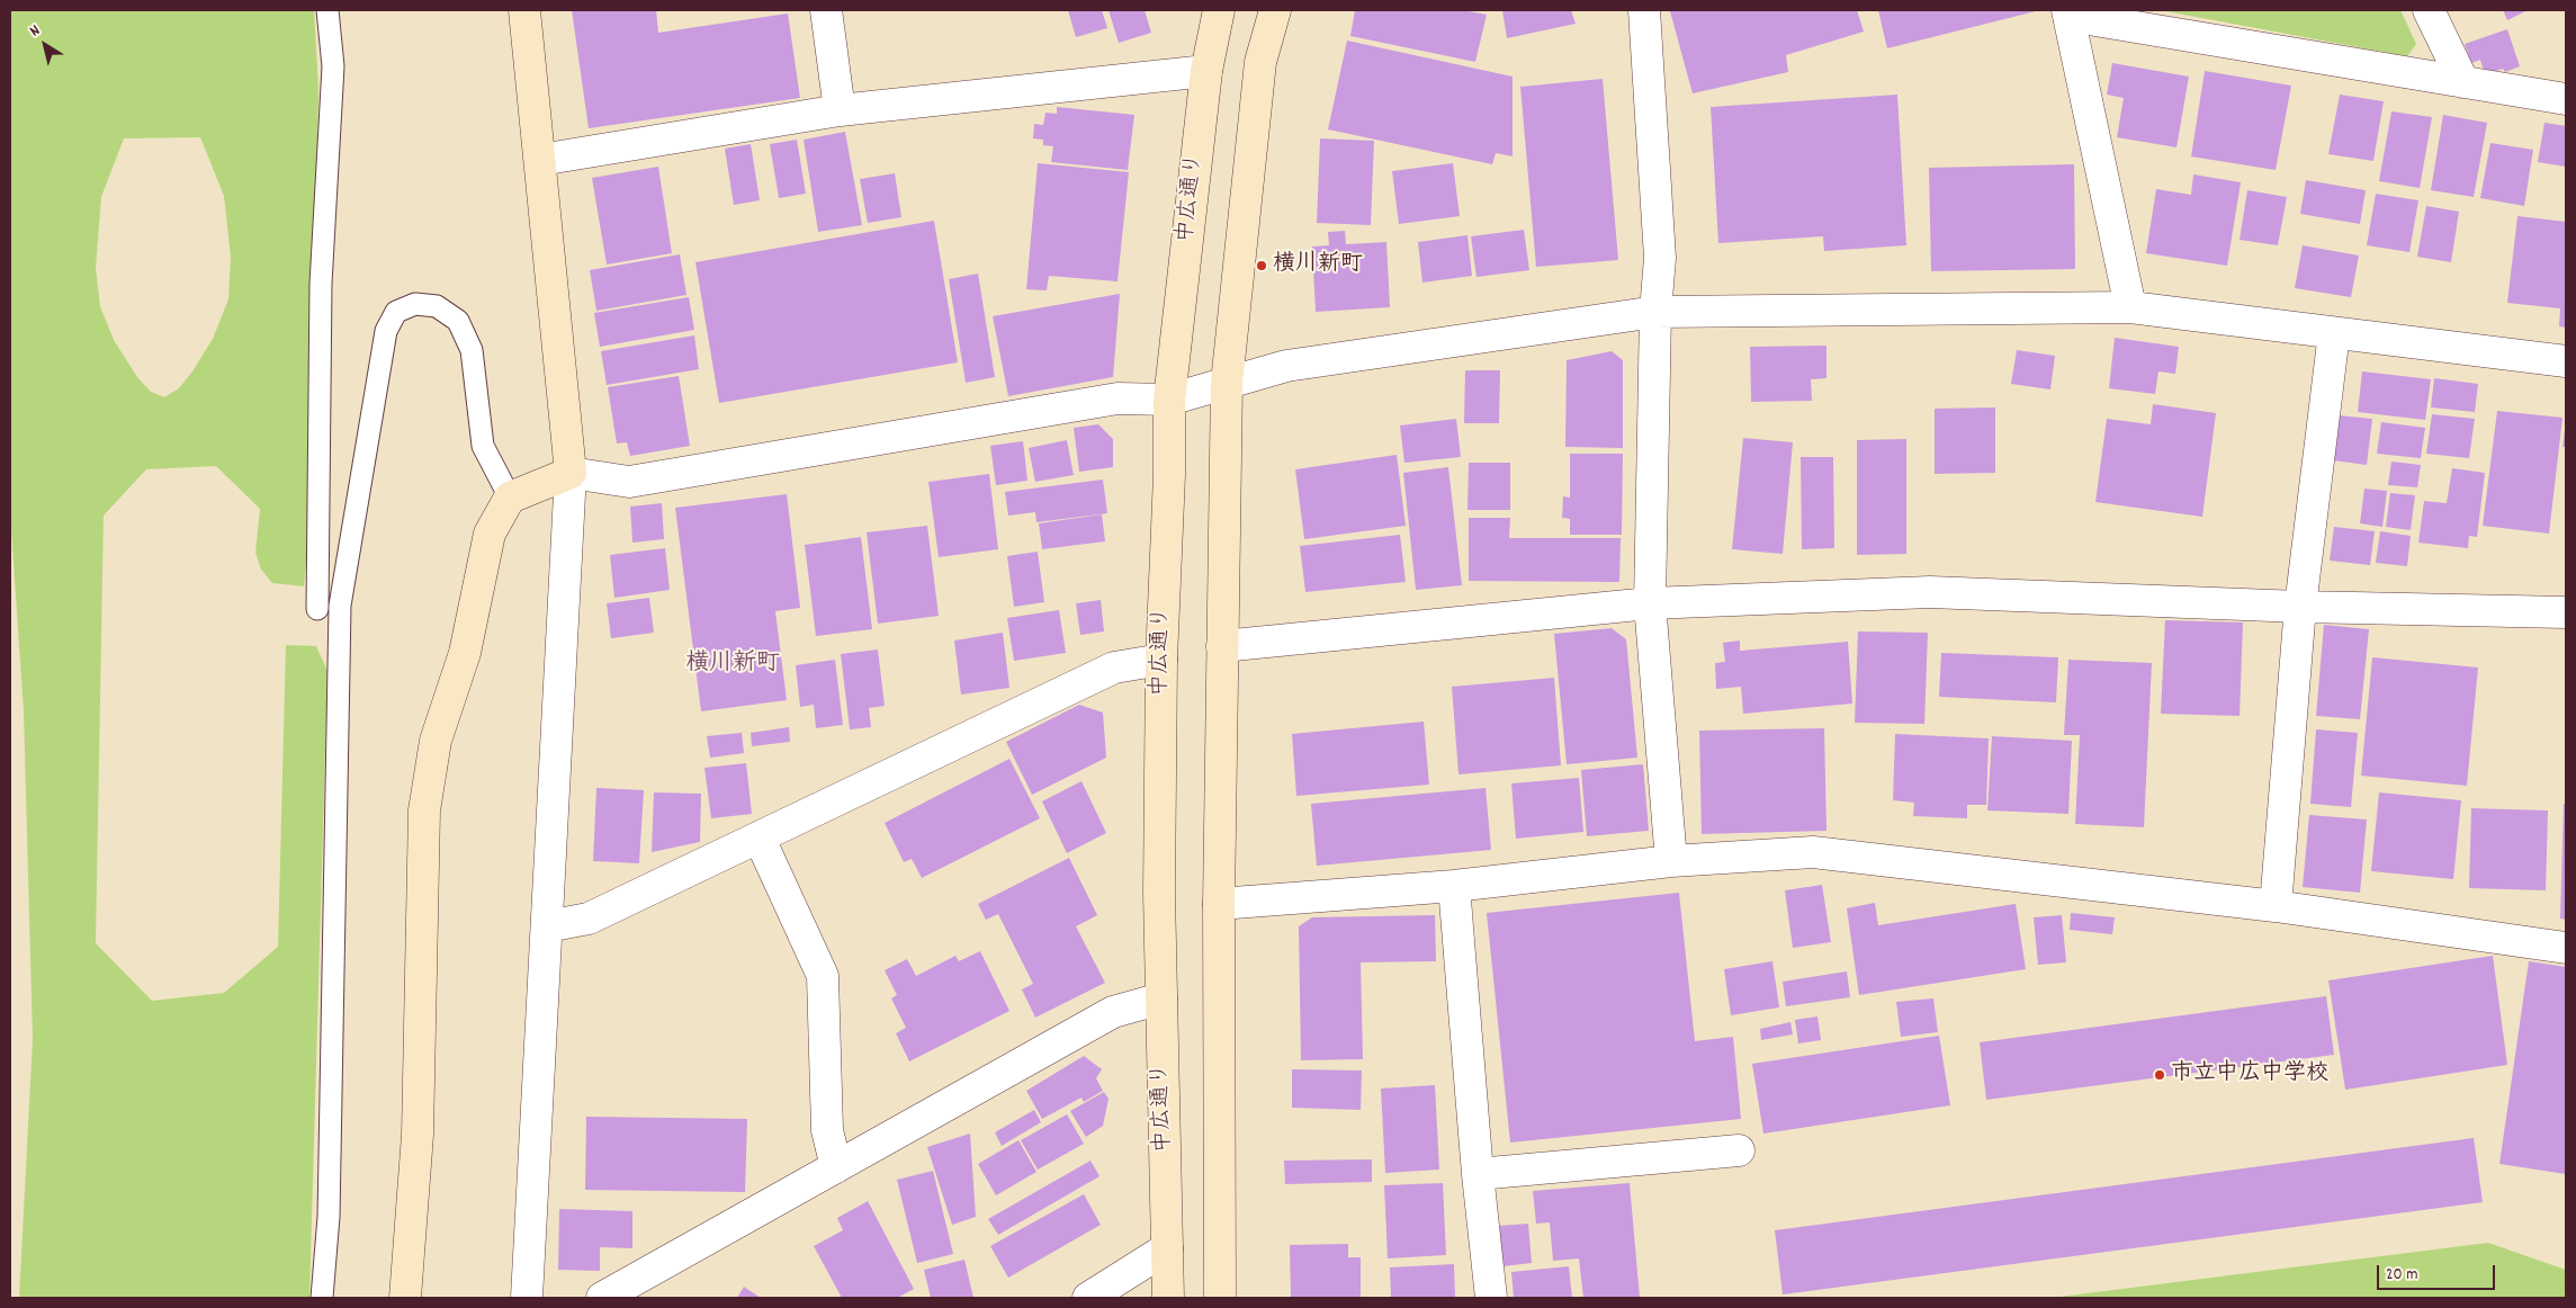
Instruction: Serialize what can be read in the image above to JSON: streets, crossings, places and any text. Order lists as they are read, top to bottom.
{
  "streets": {
    "street": ["中広通り"]
  },
  "districts": ["横川新町"],
  "places": ["横川新町", "市立中広中学校"],
  "scale_bar": "20 m",
  "north": "top left"
}
